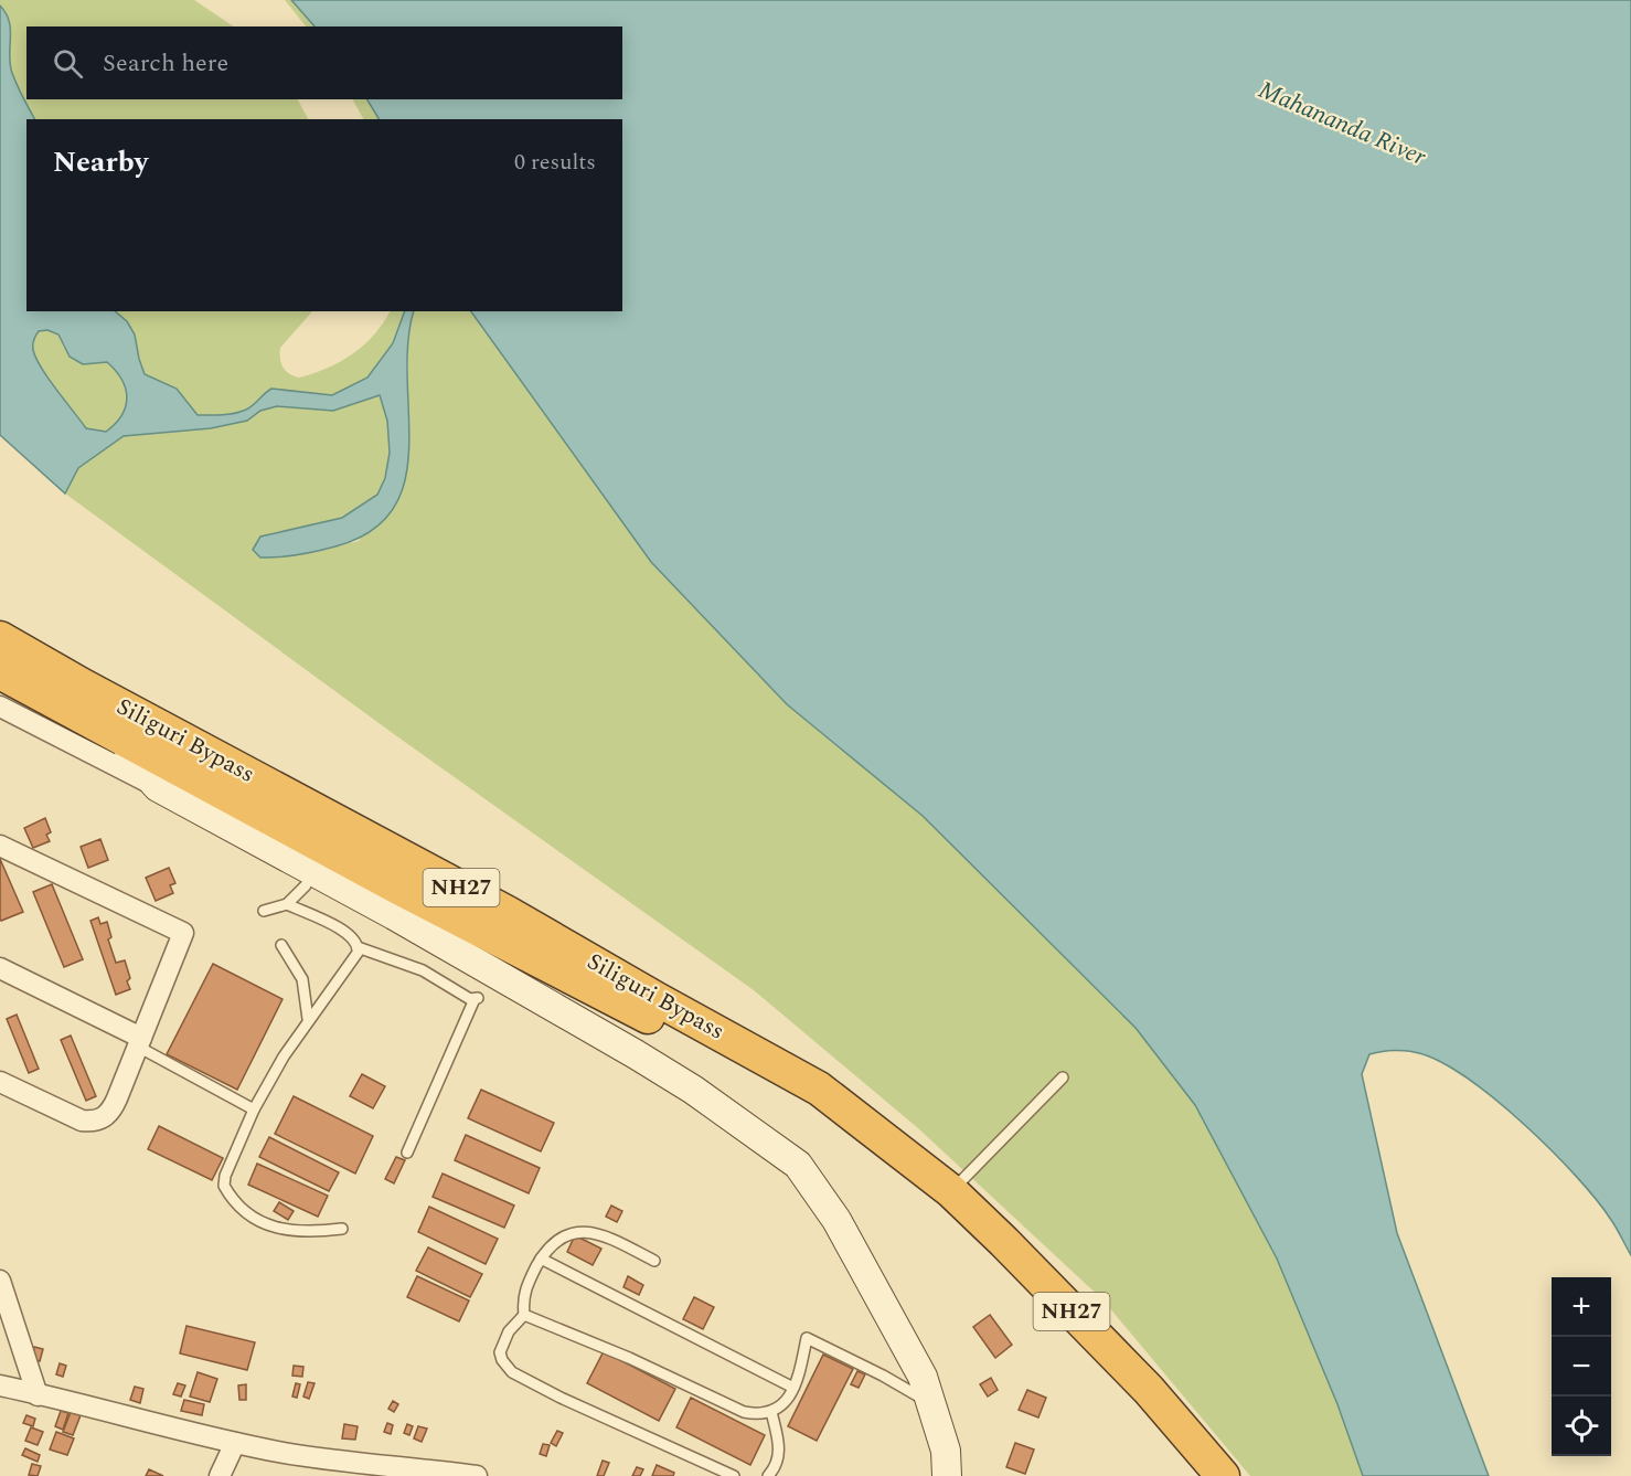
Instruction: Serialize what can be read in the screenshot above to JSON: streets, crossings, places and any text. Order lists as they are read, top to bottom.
{
  "streets": {
    "highway": ["Siliguri Bypass", "NH27"]
  },
  "crossings": [
    ["Siliguri Bypass", "NH27"]
  ],
  "water": ["Mahananda River"],
  "page": {
    "search": "Search here",
    "heading": ["Nearby", "0 results"],
    "map_buttons": ["+", "−"]
  }
}
